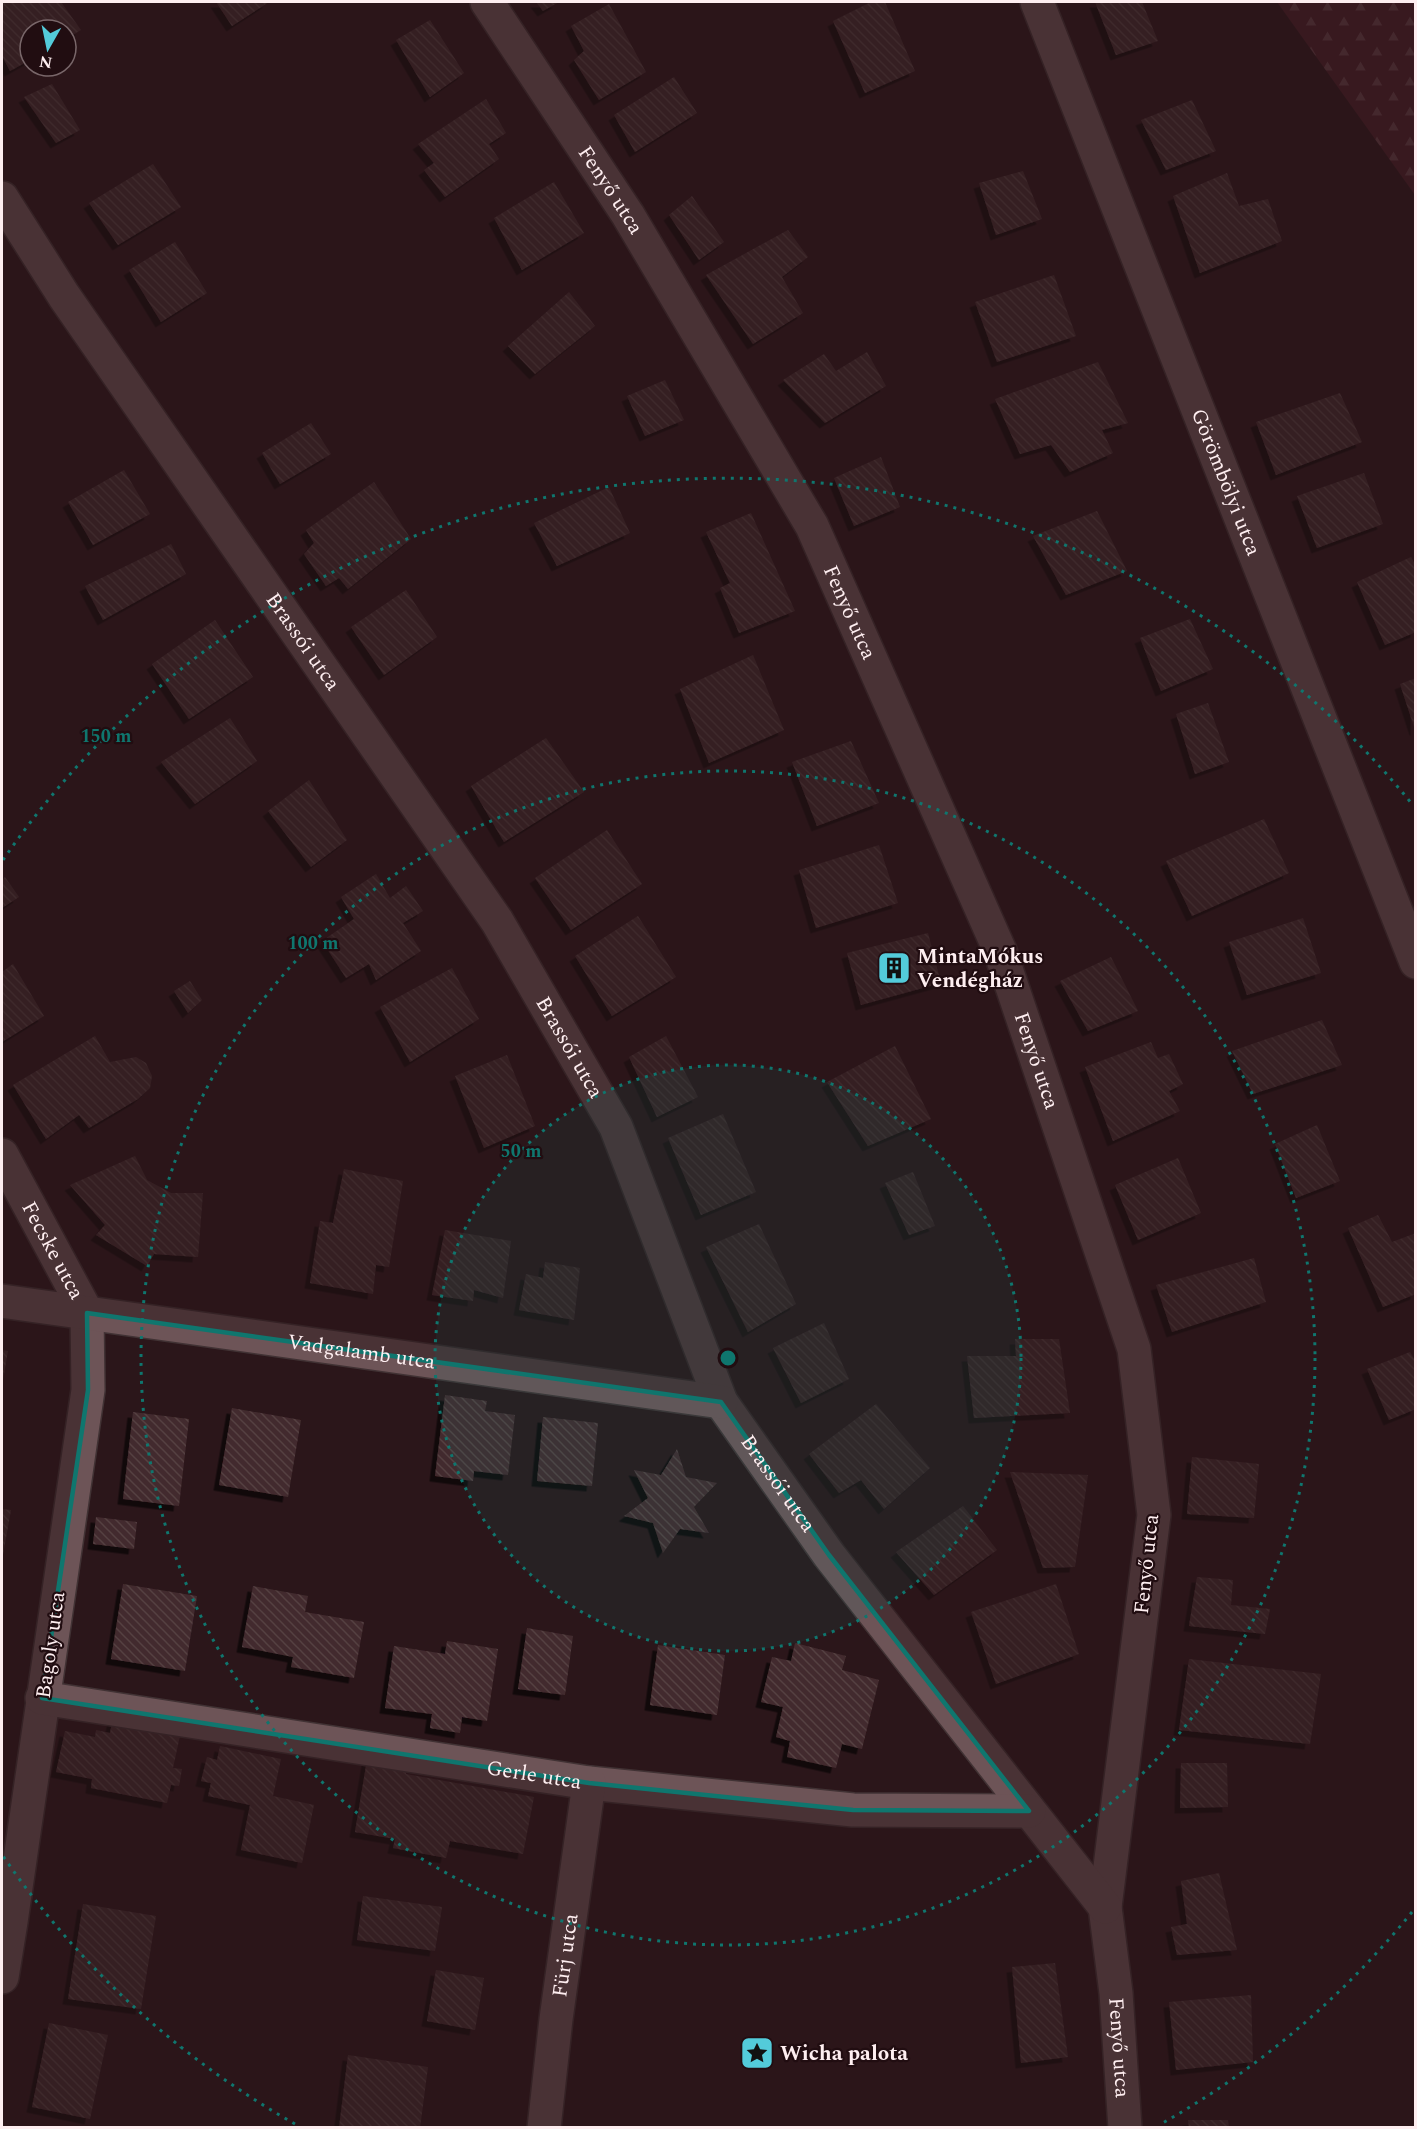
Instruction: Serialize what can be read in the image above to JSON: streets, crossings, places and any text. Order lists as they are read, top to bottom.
{
  "streets": {
    "street": [
      "Fenyő utca",
      "Görömbölyi utca",
      "Brassói utca",
      "Fecske utca",
      "Vadgalamb utca",
      "Bagoly utca",
      "Gerle utca",
      "Fürj utca"
    ]
  },
  "crossings": [
    ["Fenyő utca", "Brassói utca"],
    ["Brassói utca", "Vadgalamb utca"],
    ["Brassói utca", "Gerle utca"],
    ["Fecske utca", "Vadgalamb utca"],
    ["Fecske utca", "Bagoly utca"],
    ["Vadgalamb utca", "Bagoly utca"],
    ["Bagoly utca", "Gerle utca"],
    ["Gerle utca", "Fürj utca"]
  ],
  "places": {
    "building": ["MintaMókus Vendégház"],
    "place": ["Wicha palota"]
  },
  "north": "bottom",
  "rings": ["150 m", "100 m", "50 m"]
}
